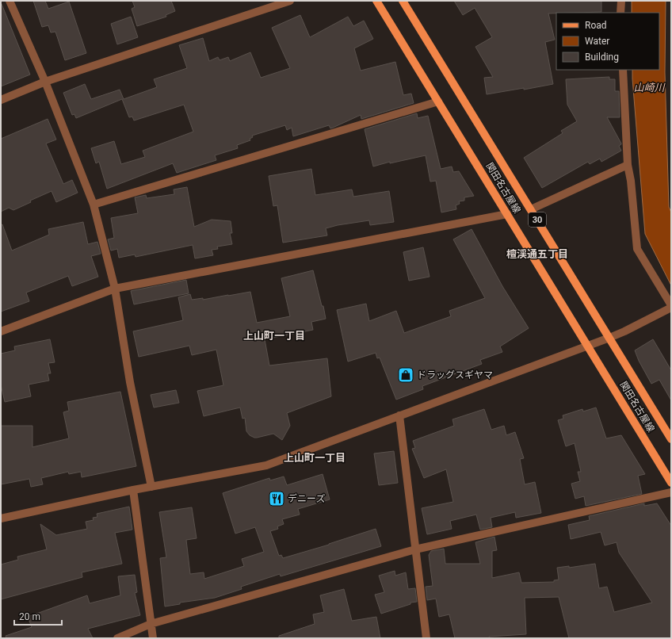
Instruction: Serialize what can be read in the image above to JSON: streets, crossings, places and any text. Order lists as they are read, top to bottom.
{
  "streets": {
    "main road": ["関田名古屋線", "30"]
  },
  "districts": ["檀渓通五丁目", "上山町一丁目", "上山町一丁目"],
  "water": ["山崎川"],
  "places": {
    "shop": ["ドラッグスギヤマ"],
    "restaurant": ["デニーズ"]
  },
  "legend": ["Road", "Water", "Building"],
  "scale_bar": "20 m"
}
